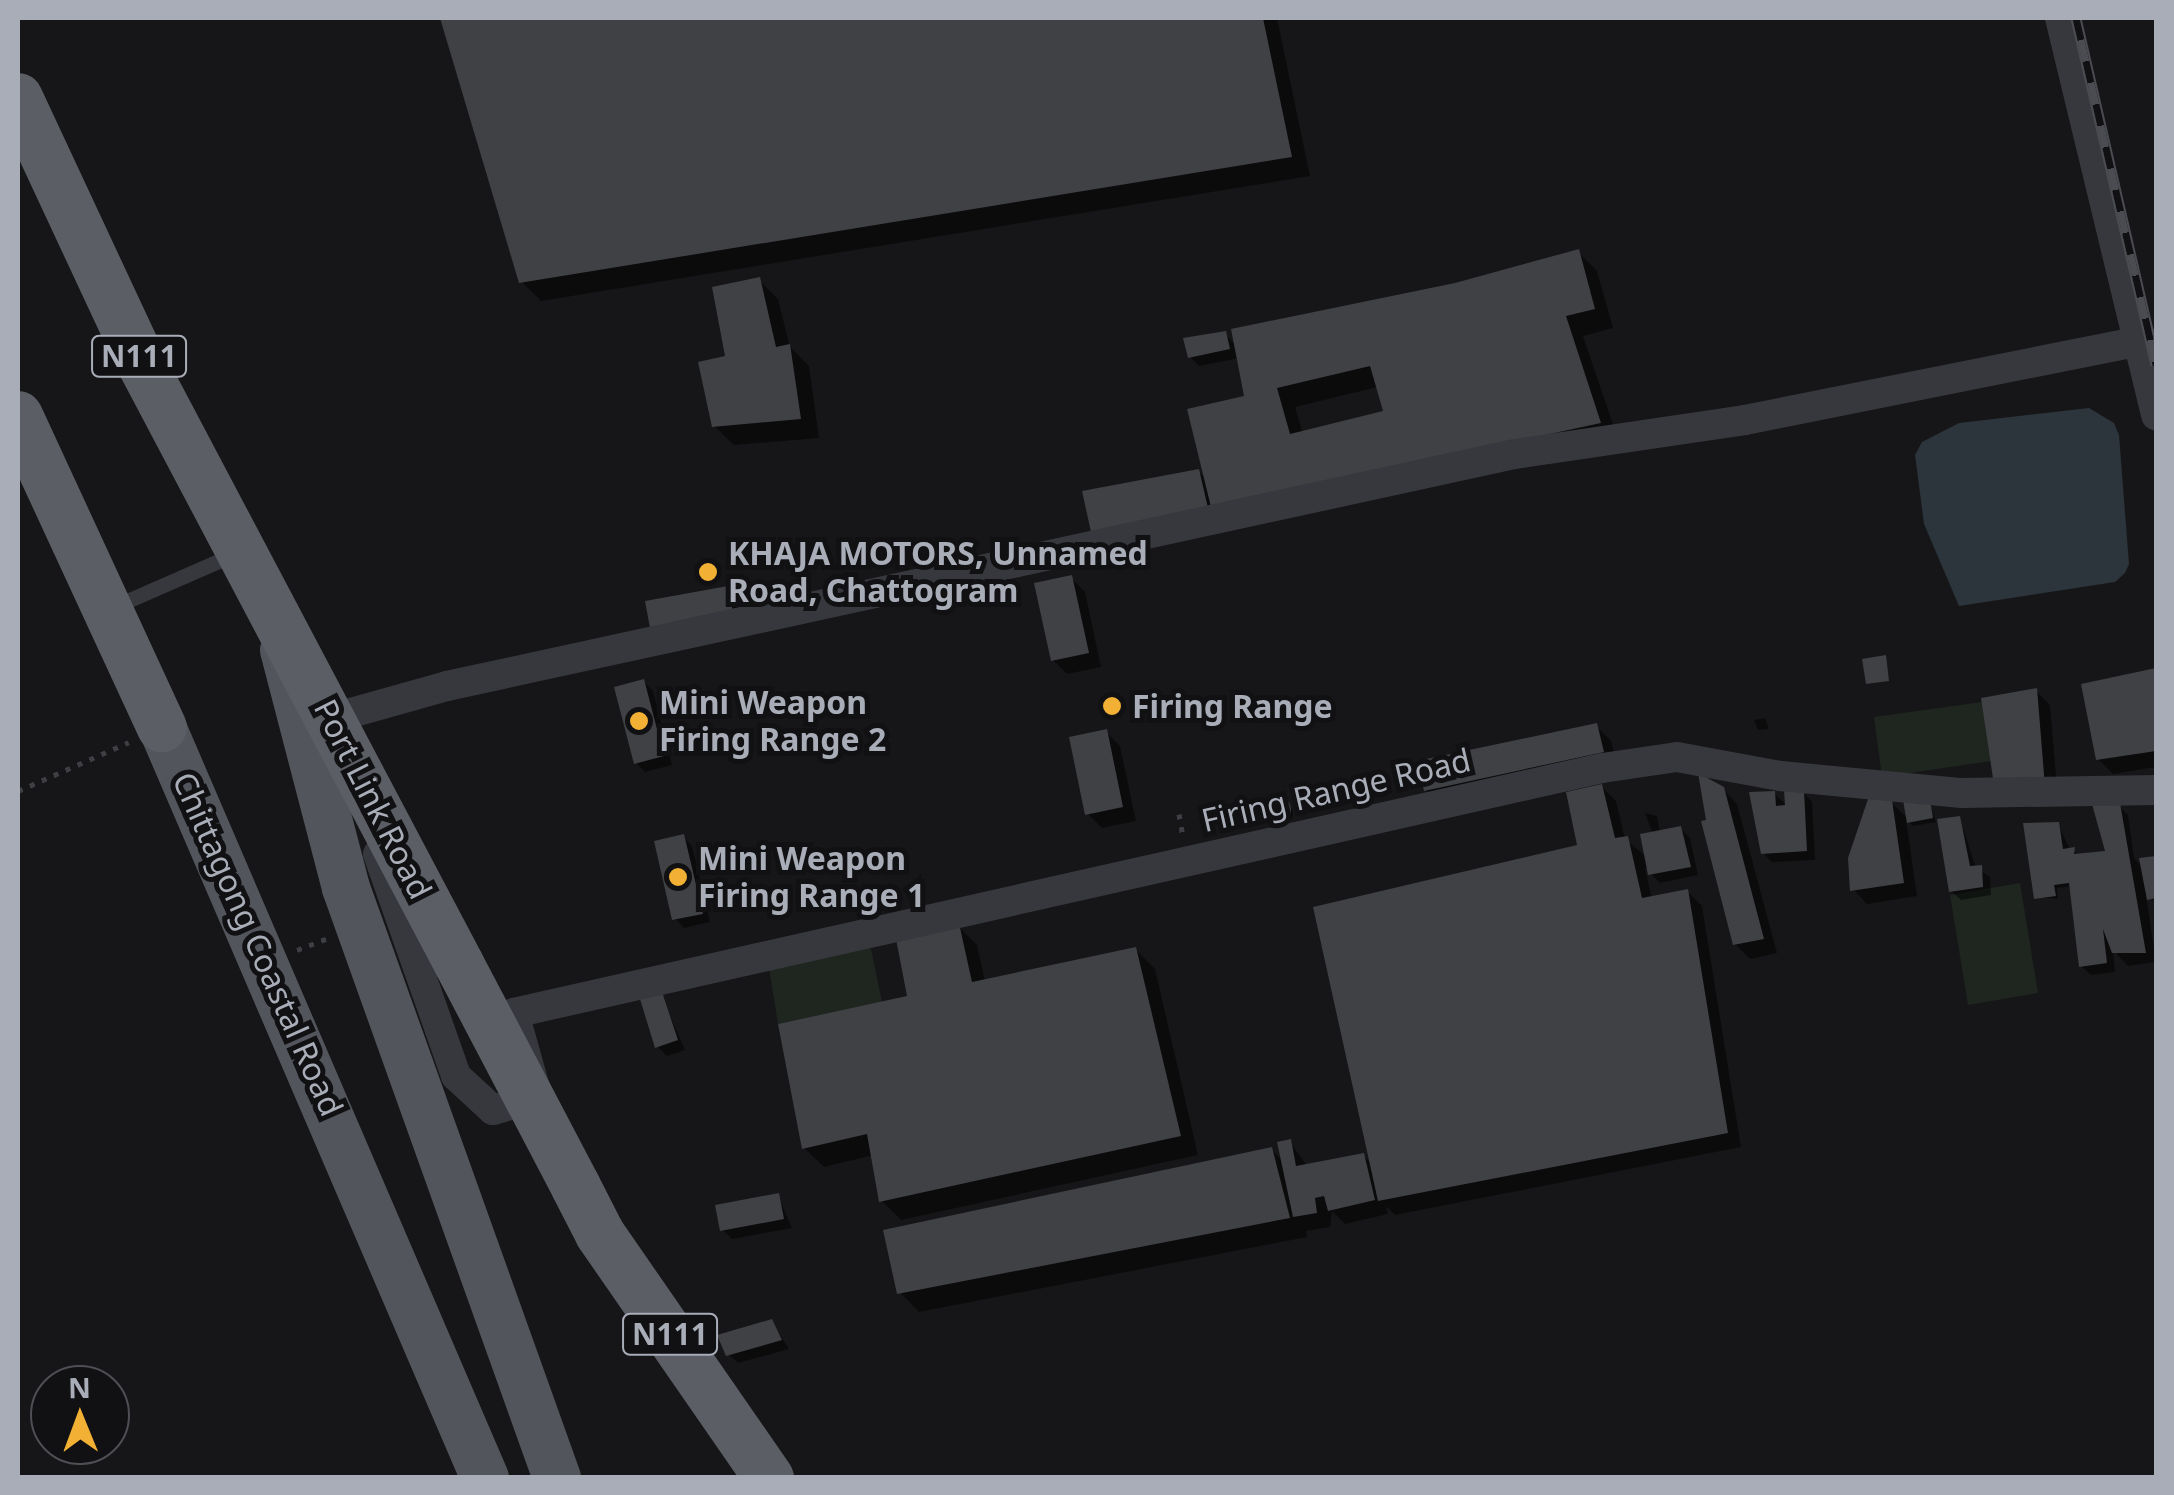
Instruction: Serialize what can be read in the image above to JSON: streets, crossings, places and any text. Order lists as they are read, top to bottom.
{
  "streets": {
    "highway": ["N111", "Port Link Road", "Chittagong Coastal Road"],
    "street": ["Firing Range Road"]
  },
  "places": [
    "KHAJA MOTORS, Unnamed Road, Chattogram",
    "Firing Range",
    "Mini Weapon Firing Range 2",
    "Mini Weapon Firing Range 1"
  ],
  "north": "top"
}
